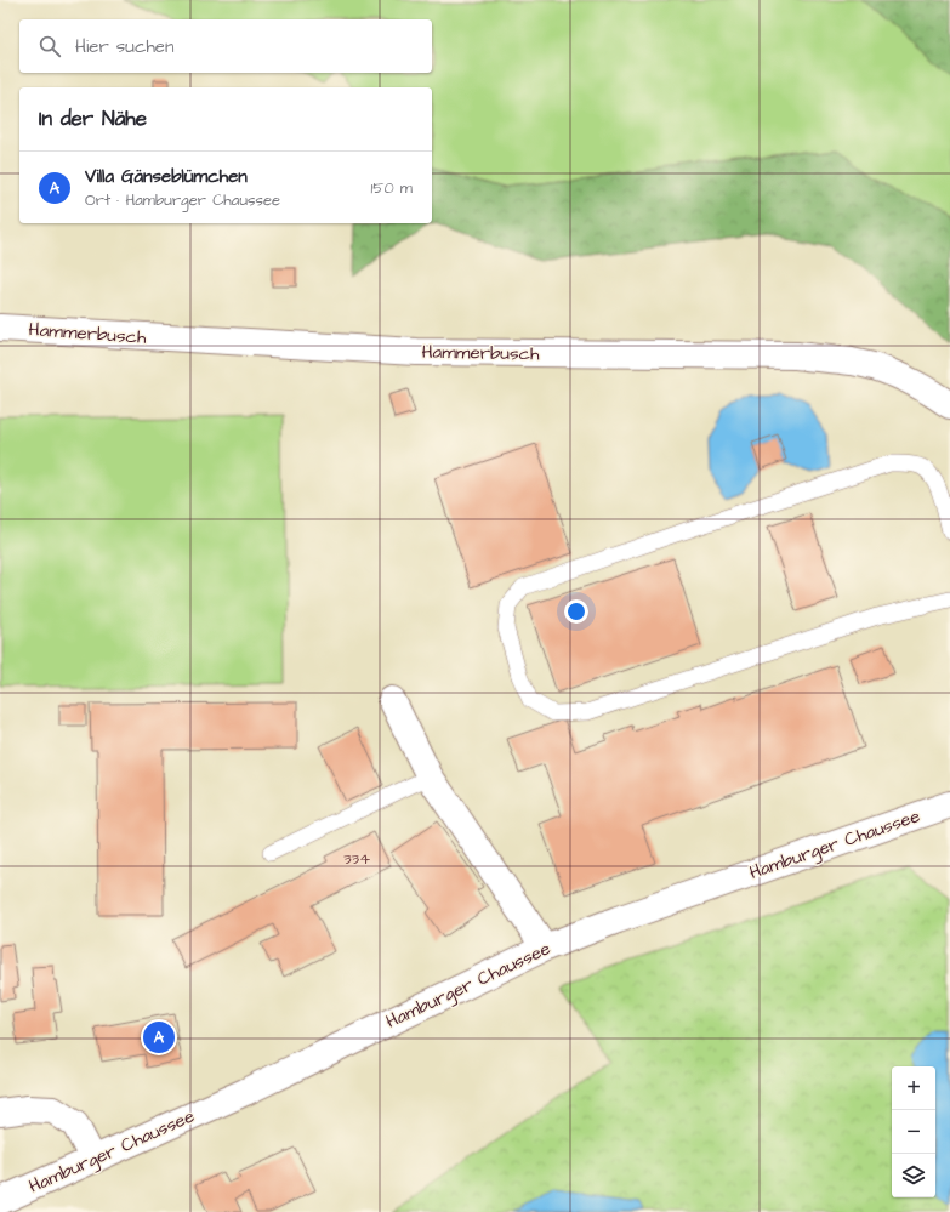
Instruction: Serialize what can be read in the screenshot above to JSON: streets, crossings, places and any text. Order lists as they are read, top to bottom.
{
  "streets": {
    "street": ["Hammerbusch", "Hamburger Chaussee"]
  },
  "house_numbers": ["334"],
  "page": {
    "search": "Hier suchen",
    "heading": "In der Nähe",
    "list": [
      {
        "mark": "A",
        "name": "Villa Gänseblümchen",
        "note": "Ort · Hamburger Chaussee",
        "value": "150 m"
      }
    ],
    "pins": "A",
    "map_buttons": ["+", "−"]
  }
}
